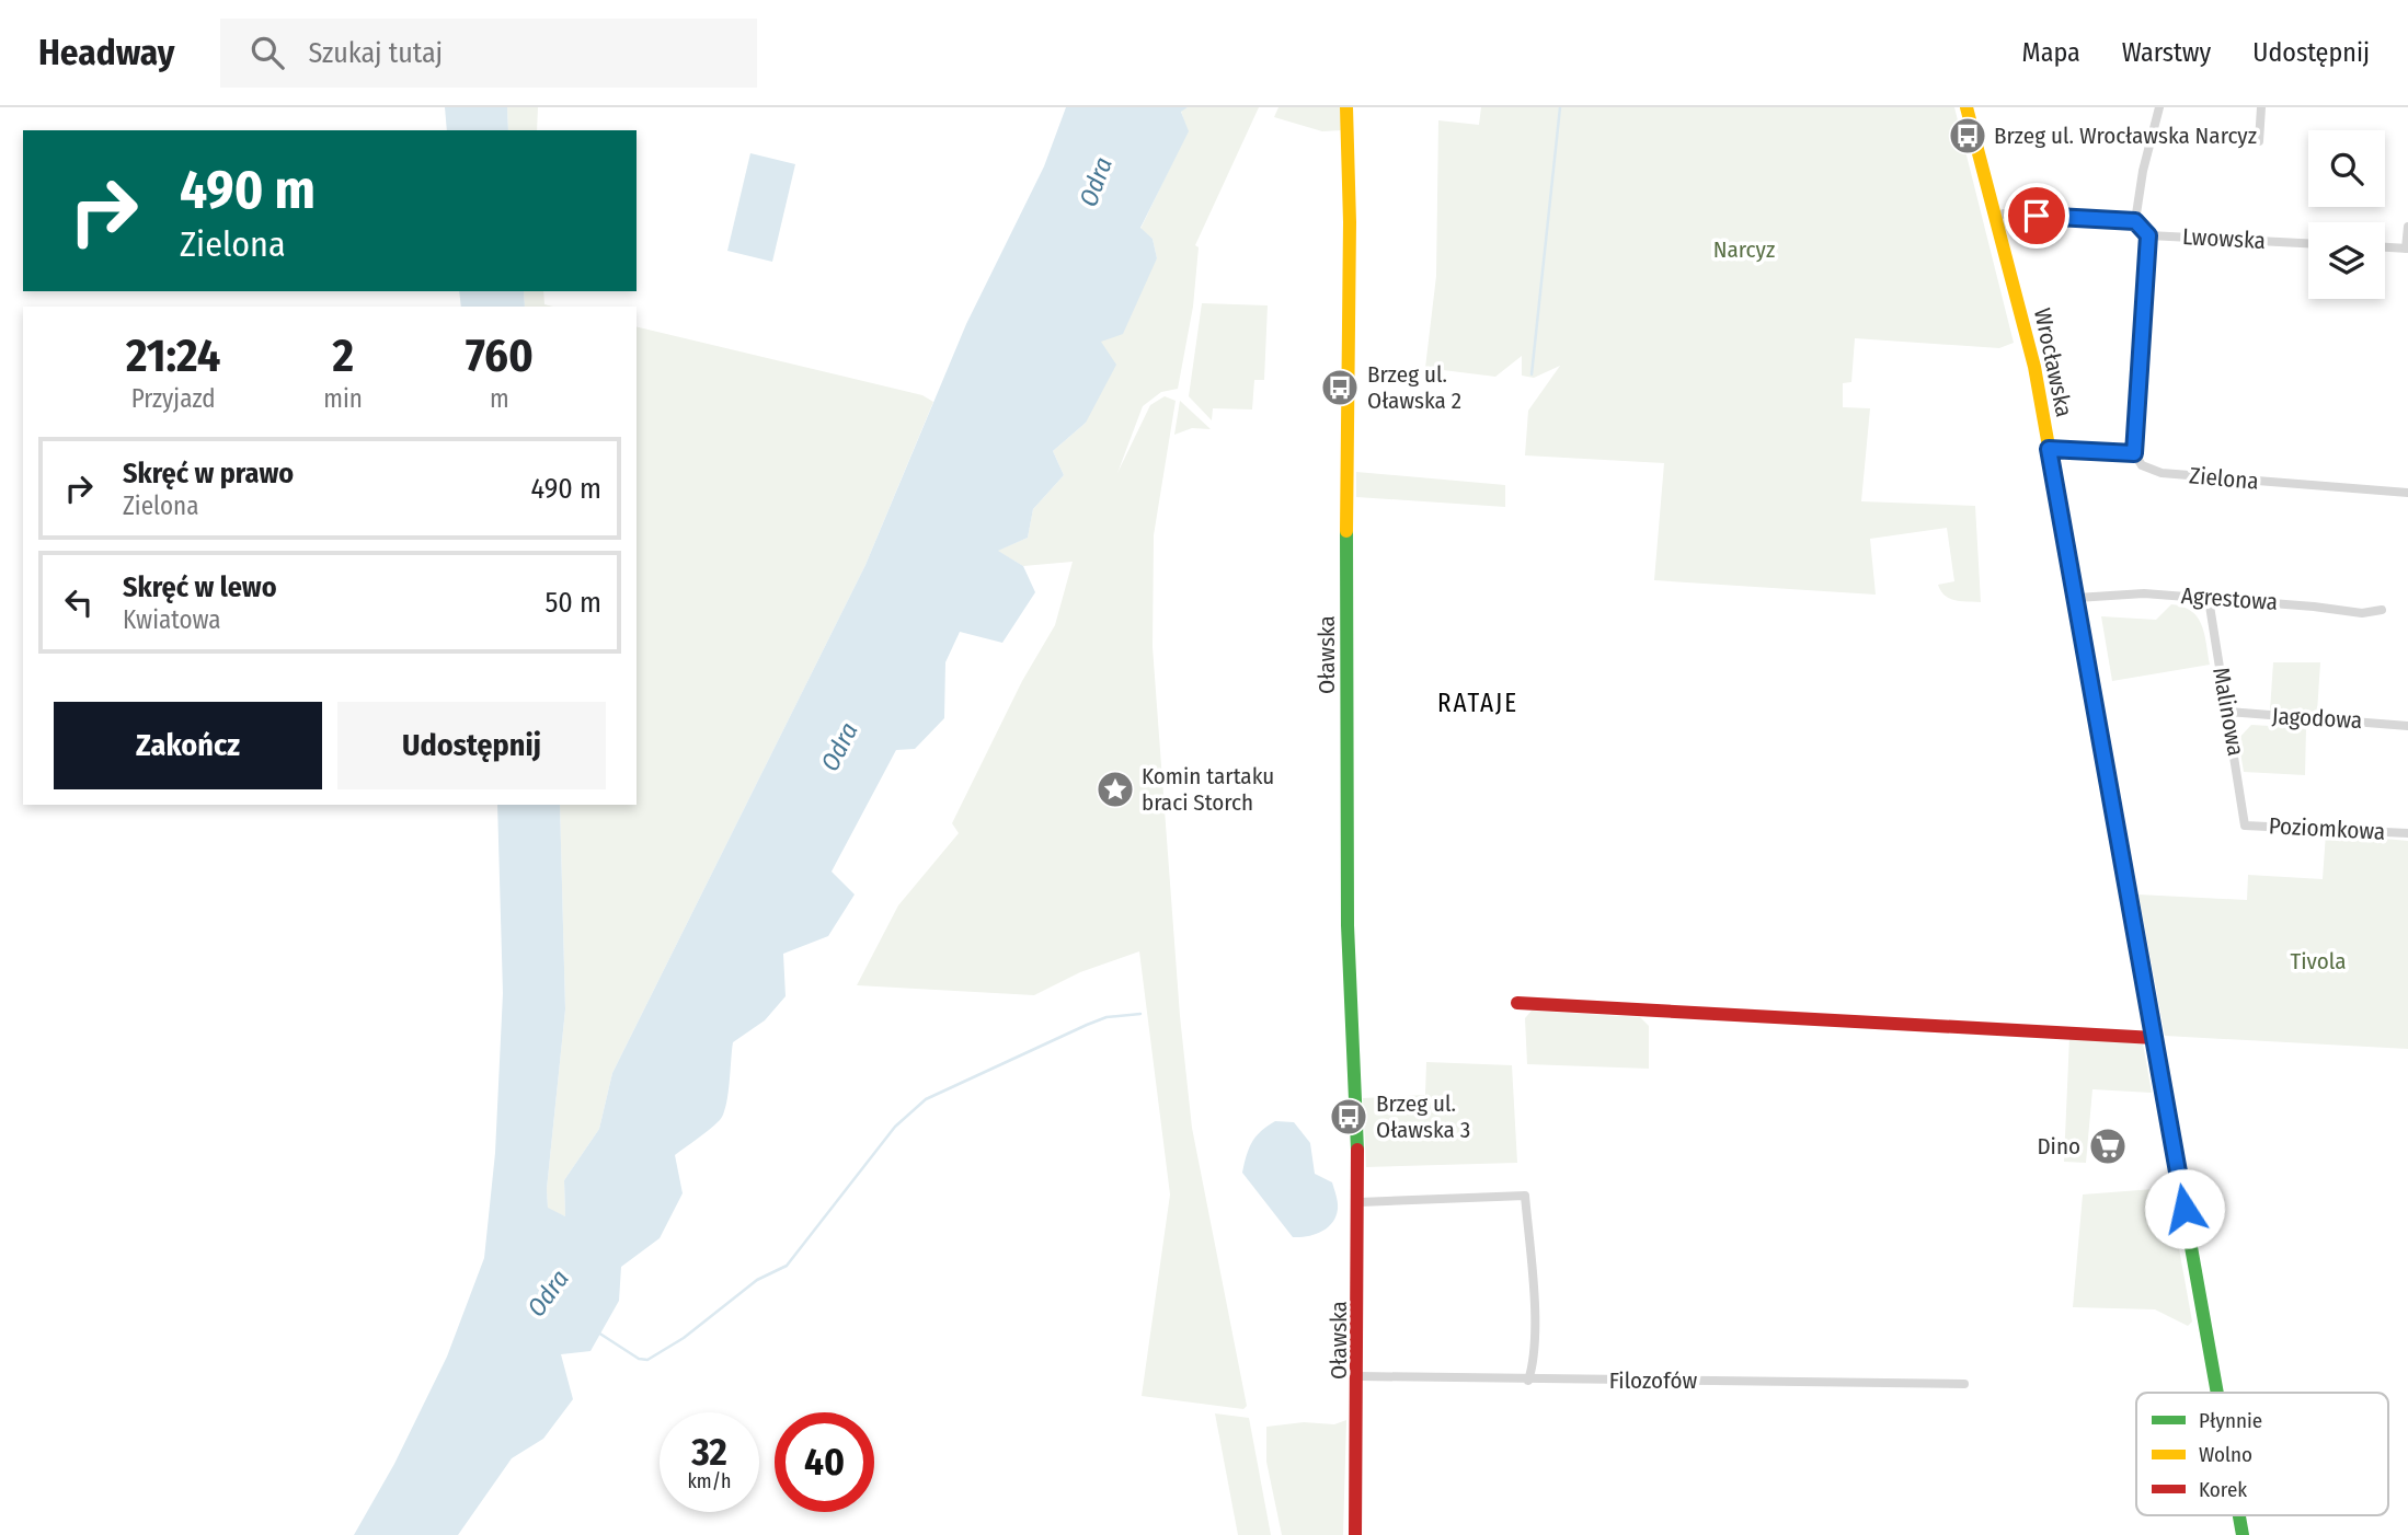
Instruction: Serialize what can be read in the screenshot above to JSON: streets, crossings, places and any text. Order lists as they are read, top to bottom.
{
  "streets": {
    "street": [
      "Lwowska",
      "Wrocławska",
      "Zielona",
      "Agrestowa",
      "Oławska",
      "Malinowa",
      "Jagodowa",
      "Poziomkowa",
      "Filozofów"
    ]
  },
  "crossings": [
    ["Wrocławska", "Agrestowa"],
    ["Agrestowa", "Malinowa"],
    ["Oławska", "Filozofów"],
    ["Malinowa", "Jagodowa"],
    ["Malinowa", "Poziomkowa"]
  ],
  "districts": ["RATAJE"],
  "water": ["Odra"],
  "parks": ["Narcyz", "Tivola"],
  "places": {
    "bus stop": ["Brzeg ul. Wrocławska Narcyz", "Brzeg ul. Oławska 2", "Brzeg ul. Oławska 3"],
    "place": ["Komin tartaku braci Storch"],
    "supermarket": ["Dino"]
  },
  "legend": ["Płynnie", "Wolno", "Korek"],
  "page": {
    "header": "Headway",
    "search": "Szukaj tutaj",
    "nav": ["Mapa", "Warstwy", "Udostępnij"],
    "turn": ["490 m", "Zielona"],
    "eta": [
      "21:24",
      "Przyjazd",
      "2",
      "min",
      "760",
      "m"
    ],
    "list": [
      {
        "name": "Skręć w prawo",
        "note": "Zielona",
        "value": "490 m"
      },
      {
        "name": "Skręć w lewo",
        "note": "Kwiatowa",
        "value": "50 m"
      }
    ],
    "buttons": ["Zakończ", "Udostępnij"],
    "speed": "32 km/h",
    "limit": "40"
  }
}
